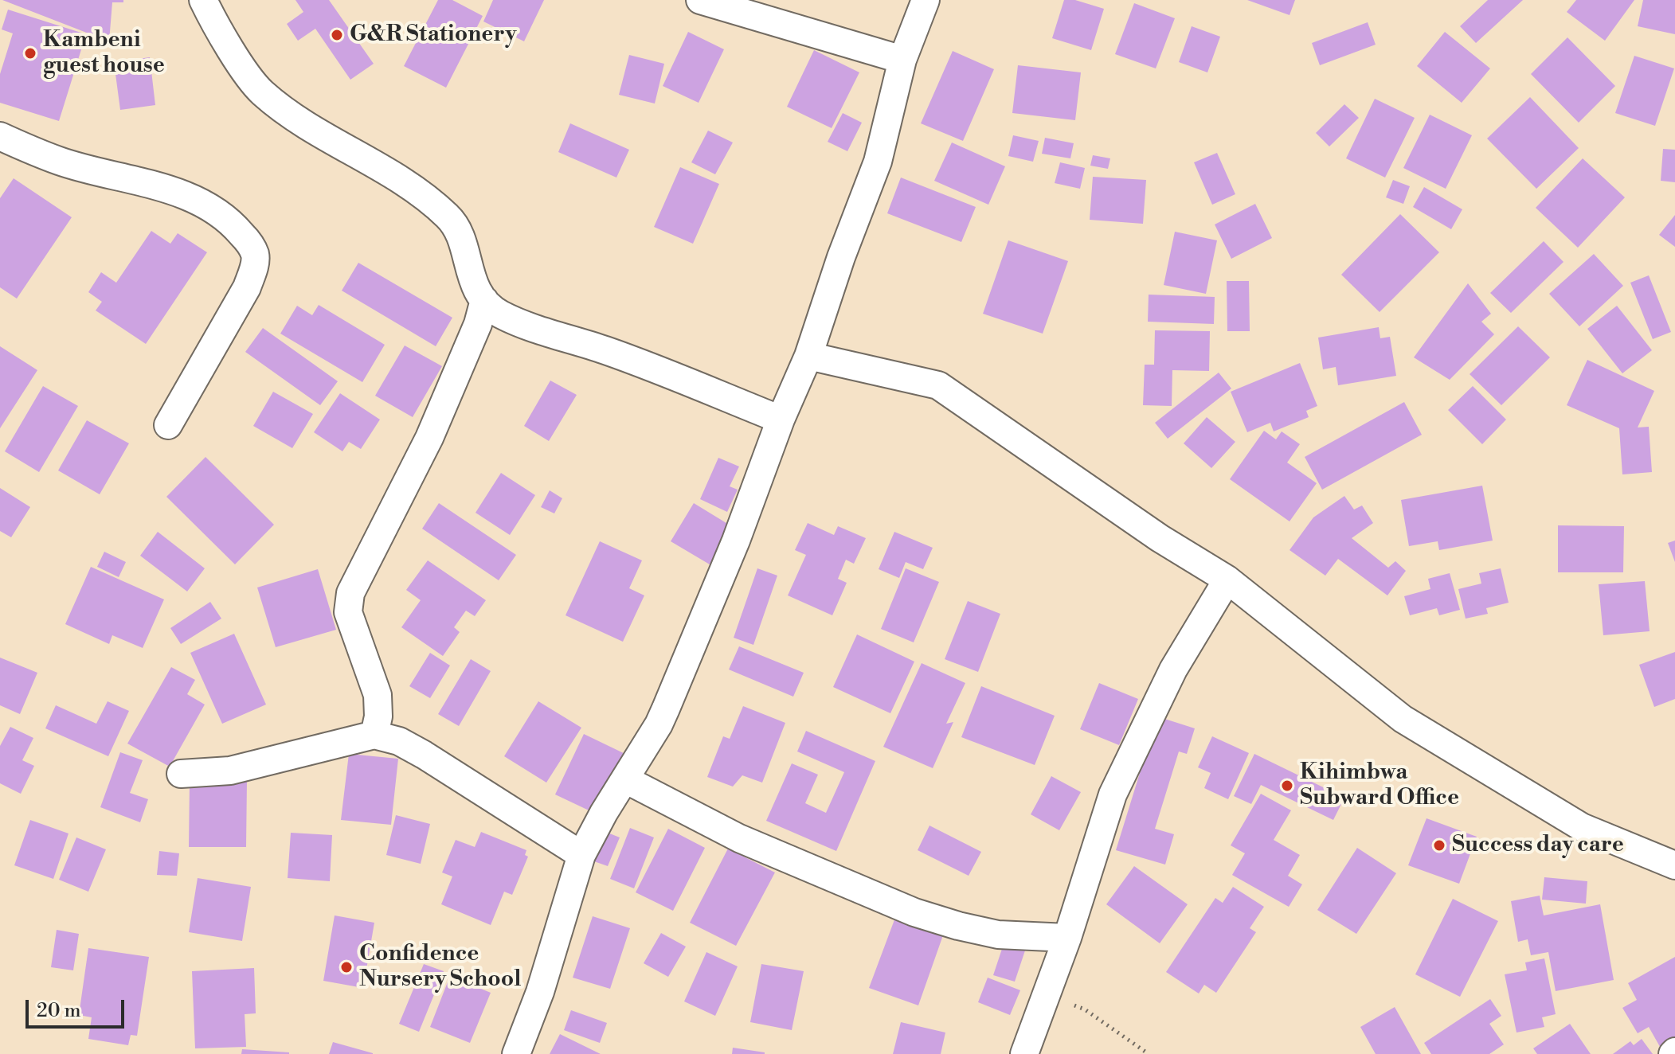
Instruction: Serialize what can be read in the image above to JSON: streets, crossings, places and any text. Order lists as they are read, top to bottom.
{
  "places": [
    "G&R Stationery",
    "Kambeni guest house",
    "Kihimbwa Subward Office",
    "Success day care",
    "Confidence Nursery School"
  ],
  "scale_bar": "20 m"
}
